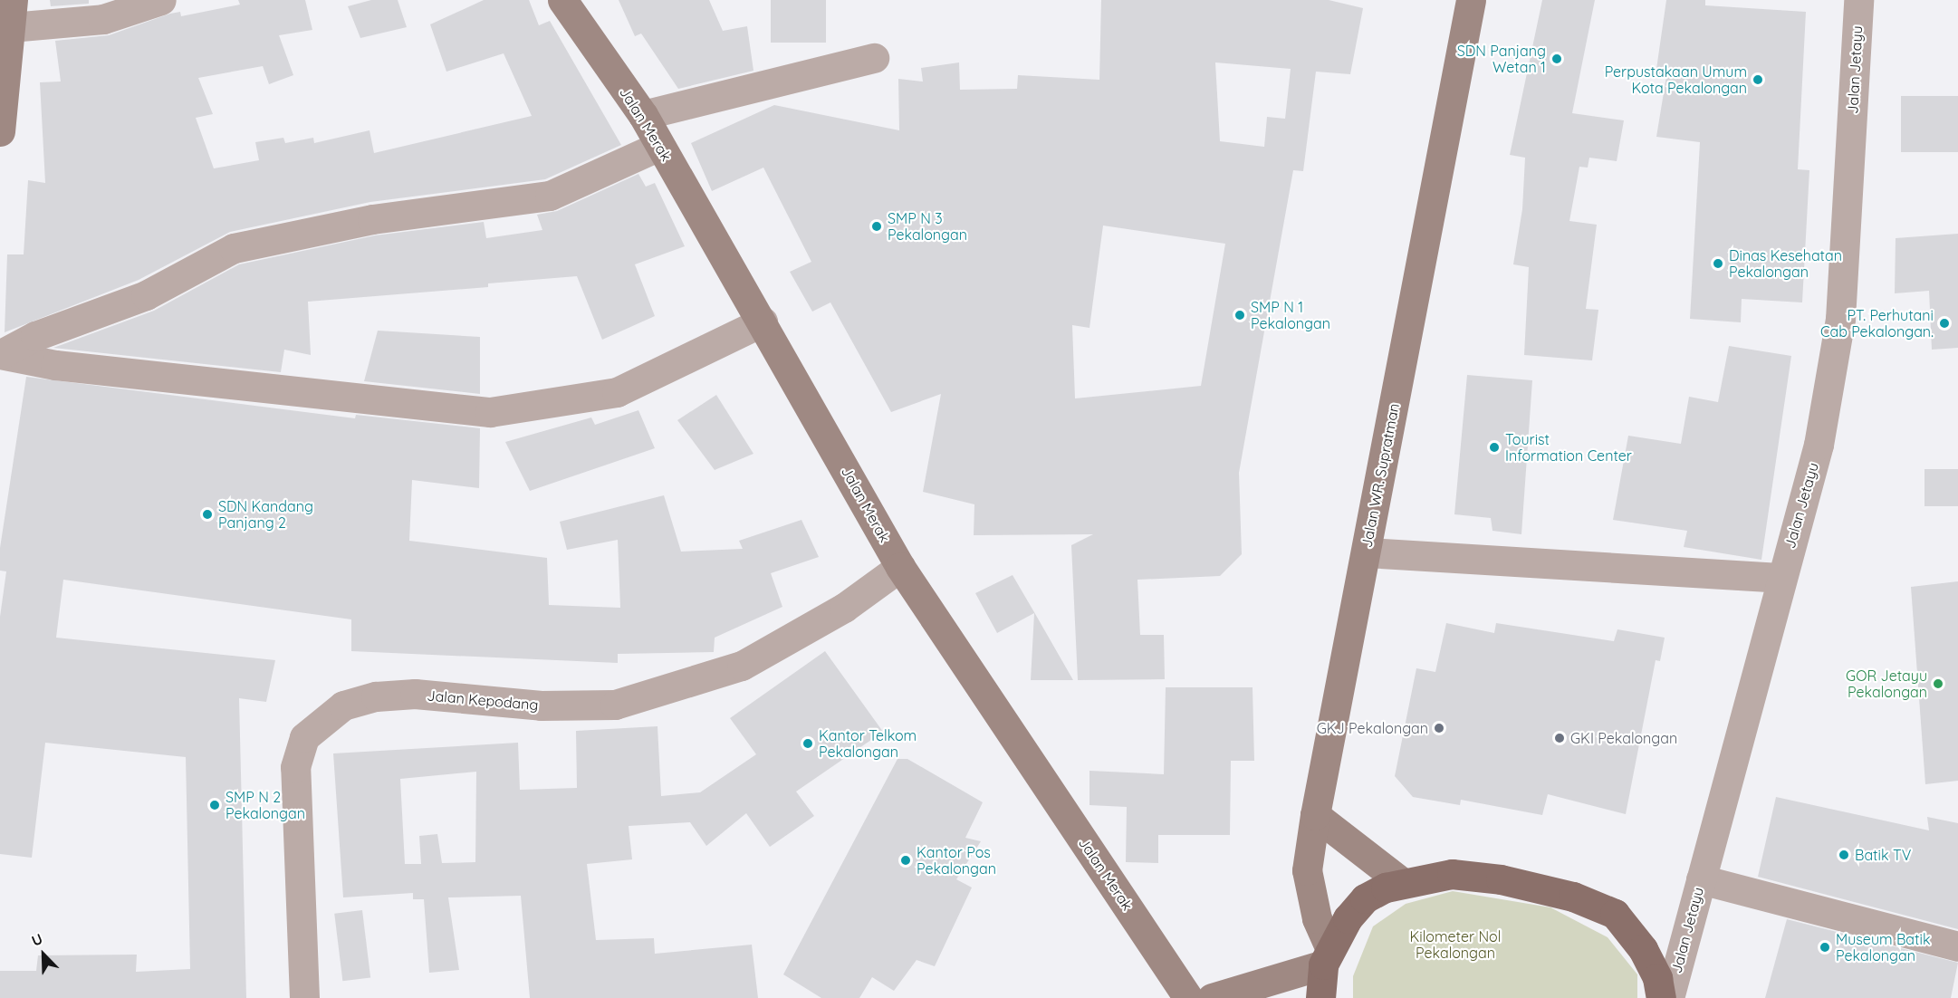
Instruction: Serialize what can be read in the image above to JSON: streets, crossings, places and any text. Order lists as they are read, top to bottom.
{
  "streets": {
    "street": [
      "Jalan Jetayu",
      "Jalan Merak",
      "Jalan WR. Supratman",
      "Jalan Kepodang"
    ]
  },
  "crossings": [
    ["Jalan Merak", "Jalan Kepodang"]
  ],
  "parks": ["Kilometer Nol Pekalongan"],
  "places": [
    "SDN Panjang Wetan 1",
    "Perpustakaan Umum Kota Pekalongan",
    "SMP N 3 Pekalongan",
    "Dinas Kesehatan Pekalongan",
    "SMP N 1 Pekalongan",
    "PT. Perhutani Cab Pekalongan.",
    "Tourist Information Center",
    "SDN Kandang Panjang 2",
    "GOR Jetayu Pekalongan",
    "GKJ Pekalongan",
    "GKI Pekalongan",
    "Kantor Telkom Pekalongan",
    "SMP N 2 Pekalongan",
    "Batik TV",
    "Kantor Pos Pekalongan",
    "Museum Batik Pekalongan"
  ],
  "north": "top left"
}
